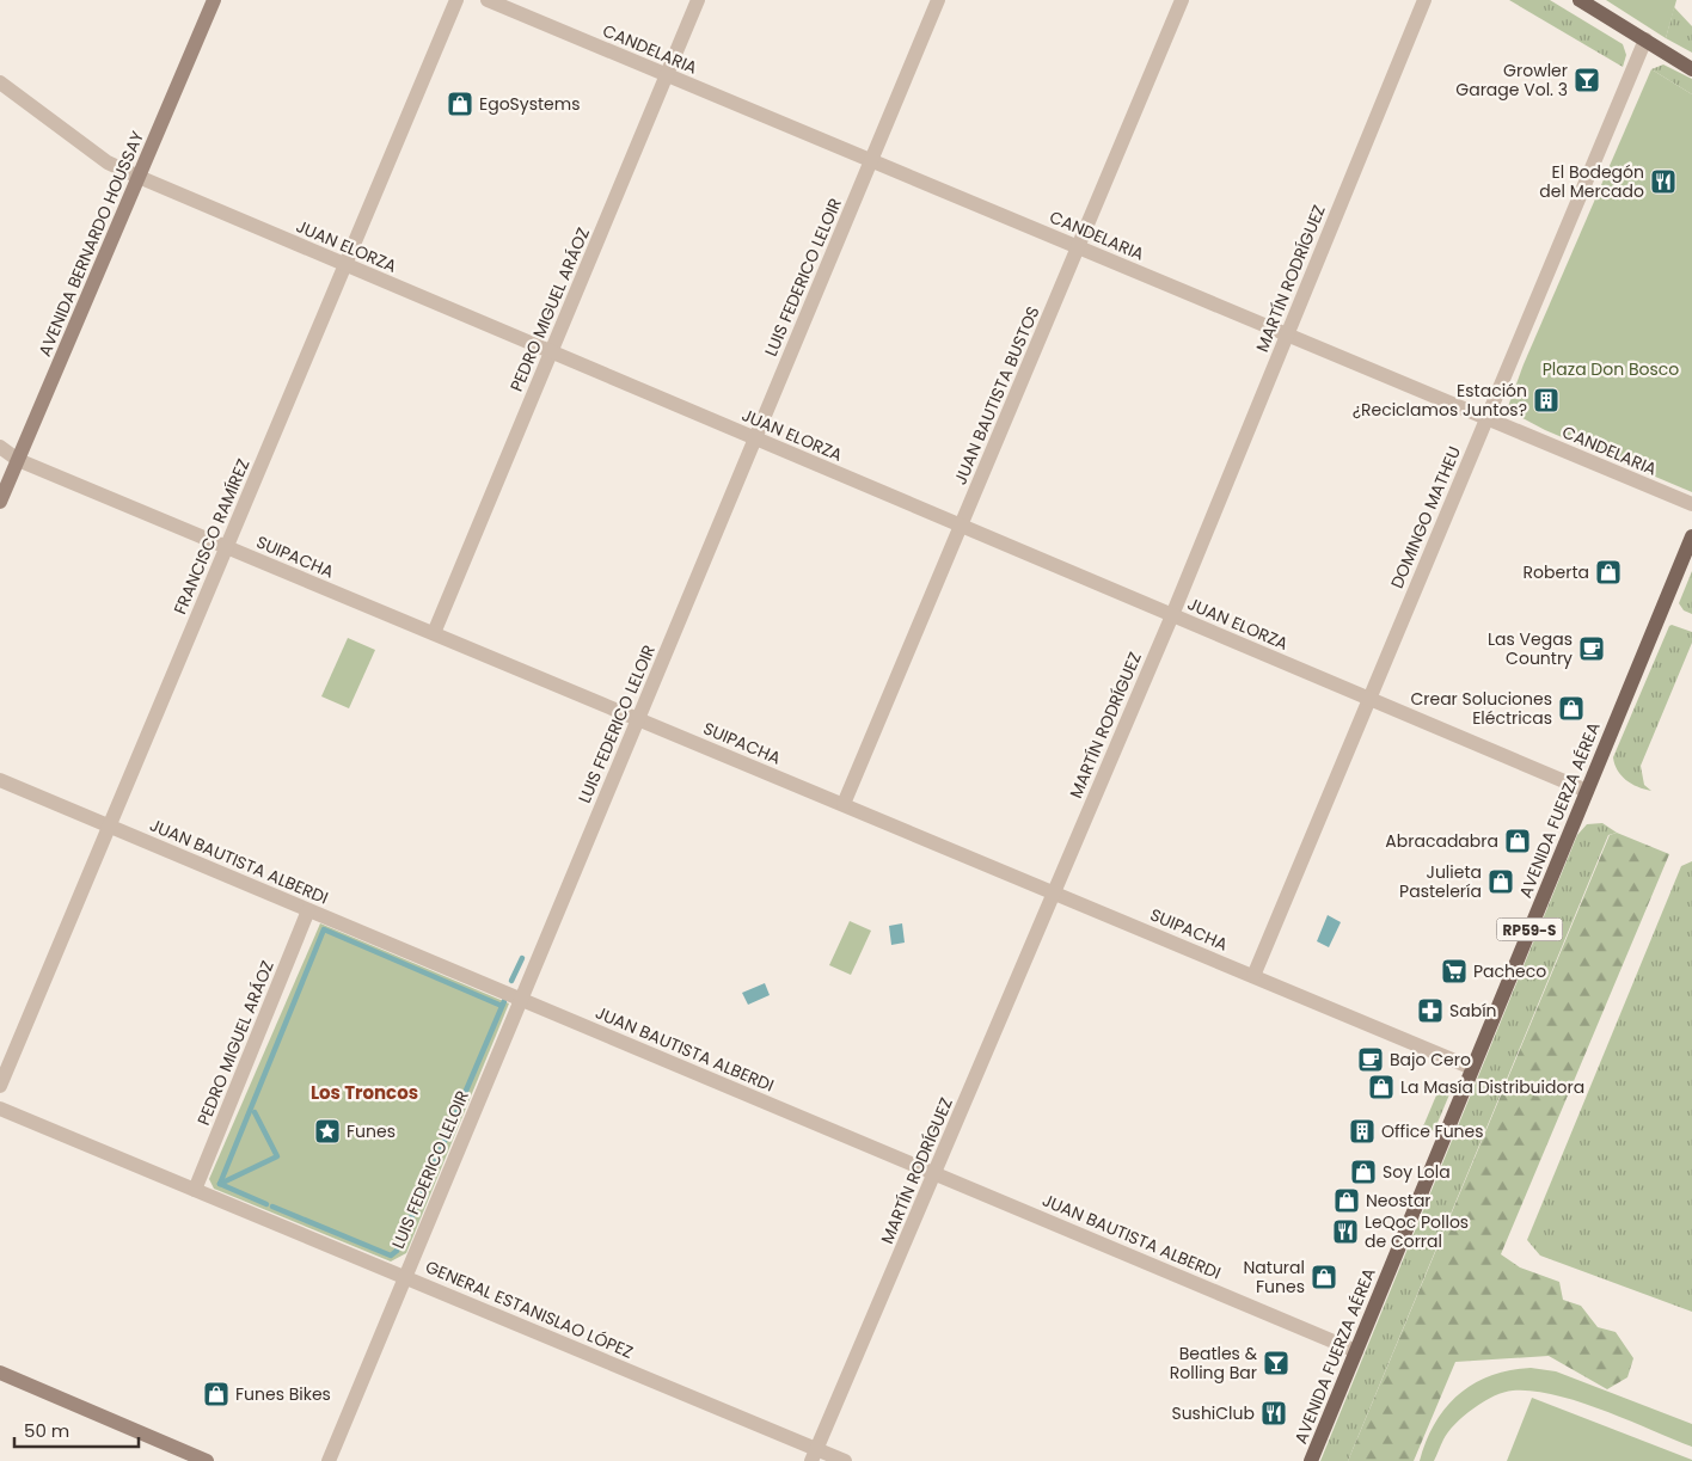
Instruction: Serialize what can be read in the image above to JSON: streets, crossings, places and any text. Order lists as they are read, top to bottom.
{
  "streets": {
    "main road": ["AVENIDA BERNARDO HOUSSAY", "AVENIDA FUERZA AÉREA", "RP59-S"],
    "street": [
      "CANDELARIA",
      "JUAN ELORZA",
      "LUIS FEDERICO LELOIR",
      "MARTÍN RODRÍGUEZ",
      "PEDRO MIGUEL ARÁOZ",
      "JUAN BAUTISTA BUSTOS",
      "DOMINGO MATHEU",
      "FRANCISCO RAMÍREZ",
      "SUIPACHA",
      "JUAN BAUTISTA ALBERDI",
      "GENERAL ESTANISLAO LÓPEZ"
    ]
  },
  "crossings": [
    ["CANDELARIA", "LUIS FEDERICO LELOIR"],
    ["CANDELARIA", "MARTÍN RODRÍGUEZ"],
    ["CANDELARIA", "PEDRO MIGUEL ARÁOZ"],
    ["CANDELARIA", "JUAN BAUTISTA BUSTOS"],
    ["CANDELARIA", "DOMINGO MATHEU"],
    ["AVENIDA BERNARDO HOUSSAY", "JUAN ELORZA"],
    ["AVENIDA BERNARDO HOUSSAY", "SUIPACHA"],
    ["JUAN ELORZA", "LUIS FEDERICO LELOIR"],
    ["JUAN ELORZA", "MARTÍN RODRÍGUEZ"],
    ["JUAN ELORZA", "PEDRO MIGUEL ARÁOZ"],
    ["JUAN ELORZA", "JUAN BAUTISTA BUSTOS"],
    ["JUAN ELORZA", "DOMINGO MATHEU"],
    ["JUAN ELORZA", "FRANCISCO RAMÍREZ"],
    ["JUAN ELORZA", "AVENIDA FUERZA AÉREA"],
    ["LUIS FEDERICO LELOIR", "SUIPACHA"],
    ["LUIS FEDERICO LELOIR", "JUAN BAUTISTA ALBERDI"],
    ["LUIS FEDERICO LELOIR", "GENERAL ESTANISLAO LÓPEZ"],
    ["MARTÍN RODRÍGUEZ", "SUIPACHA"],
    ["MARTÍN RODRÍGUEZ", "JUAN BAUTISTA ALBERDI"],
    ["MARTÍN RODRÍGUEZ", "GENERAL ESTANISLAO LÓPEZ"],
    ["PEDRO MIGUEL ARÁOZ", "SUIPACHA"],
    ["PEDRO MIGUEL ARÁOZ", "JUAN BAUTISTA ALBERDI"],
    ["PEDRO MIGUEL ARÁOZ", "GENERAL ESTANISLAO LÓPEZ"],
    ["JUAN BAUTISTA BUSTOS", "SUIPACHA"],
    ["DOMINGO MATHEU", "SUIPACHA"],
    ["FRANCISCO RAMÍREZ", "SUIPACHA"],
    ["FRANCISCO RAMÍREZ", "JUAN BAUTISTA ALBERDI"],
    ["SUIPACHA", "AVENIDA FUERZA AÉREA"],
    ["AVENIDA FUERZA AÉREA", "JUAN BAUTISTA ALBERDI"]
  ],
  "districts": ["Los Troncos"],
  "parks": ["Plaza Don Bosco"],
  "places": {
    "bar": ["Growler Garage Vol. 3", "Beatles & Rolling Bar"],
    "shop": [
      "EgoSystems",
      "Roberta",
      "Crear Soluciones Eléctricas",
      "Abracadabra",
      "Julieta Pastelería",
      "La Masía Distribuidora",
      "Soy Lola",
      "Neostar",
      "Natural Funes",
      "Funes Bikes"
    ],
    "restaurant": ["El Bodegón del Mercado", "LeQoc Pollos de Corral", "SushiClub"],
    "building": ["Estación ¿Reciclamos Juntos?", "Office Funes"],
    "cafe": ["Las Vegas Country", "Bajo Cero"],
    "supermarket": ["Pacheco"],
    "pharmacy": ["Sabín"],
    "place": ["Funes"]
  },
  "scale_bar": "50 m"
}
